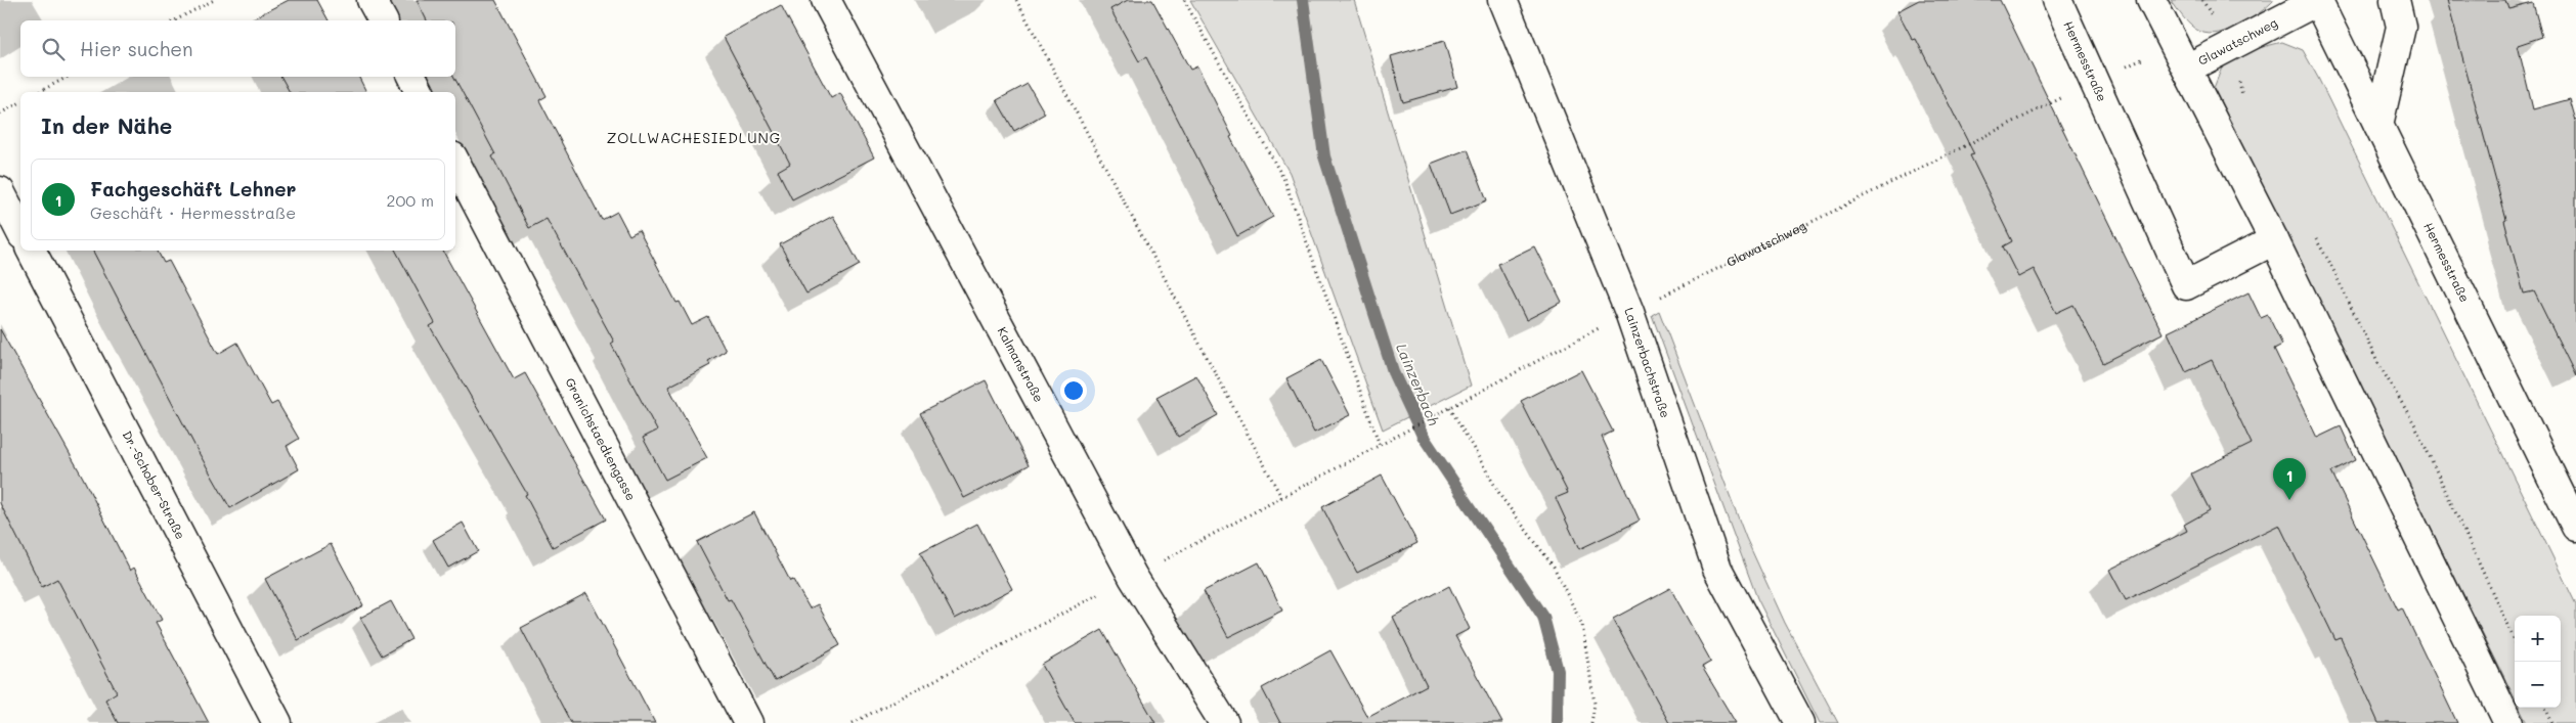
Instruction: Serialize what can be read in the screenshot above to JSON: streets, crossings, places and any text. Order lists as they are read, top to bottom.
{
  "streets": {
    "street": [
      "Glawatschweg",
      "Hermesstraße",
      "Kalmanstraße",
      "Lainzerbachstraße",
      "Granichstaedtengasse",
      "Dr.-Schober-Straße"
    ]
  },
  "crossings": [
    ["Glawatschweg", "Hermesstraße"],
    ["Glawatschweg", "Lainzerbachstraße"]
  ],
  "districts": ["ZOLLWACHESIEDLUNG"],
  "water": ["Lainzerbach"],
  "page": {
    "search": "Hier suchen",
    "heading": "In der Nähe",
    "list": [
      {
        "mark": "1",
        "name": "Fachgeschäft Lehner",
        "note": "Geschäft · Hermesstraße",
        "value": "200 m"
      }
    ],
    "pins": "1",
    "map_buttons": ["+", "−"]
  }
}
